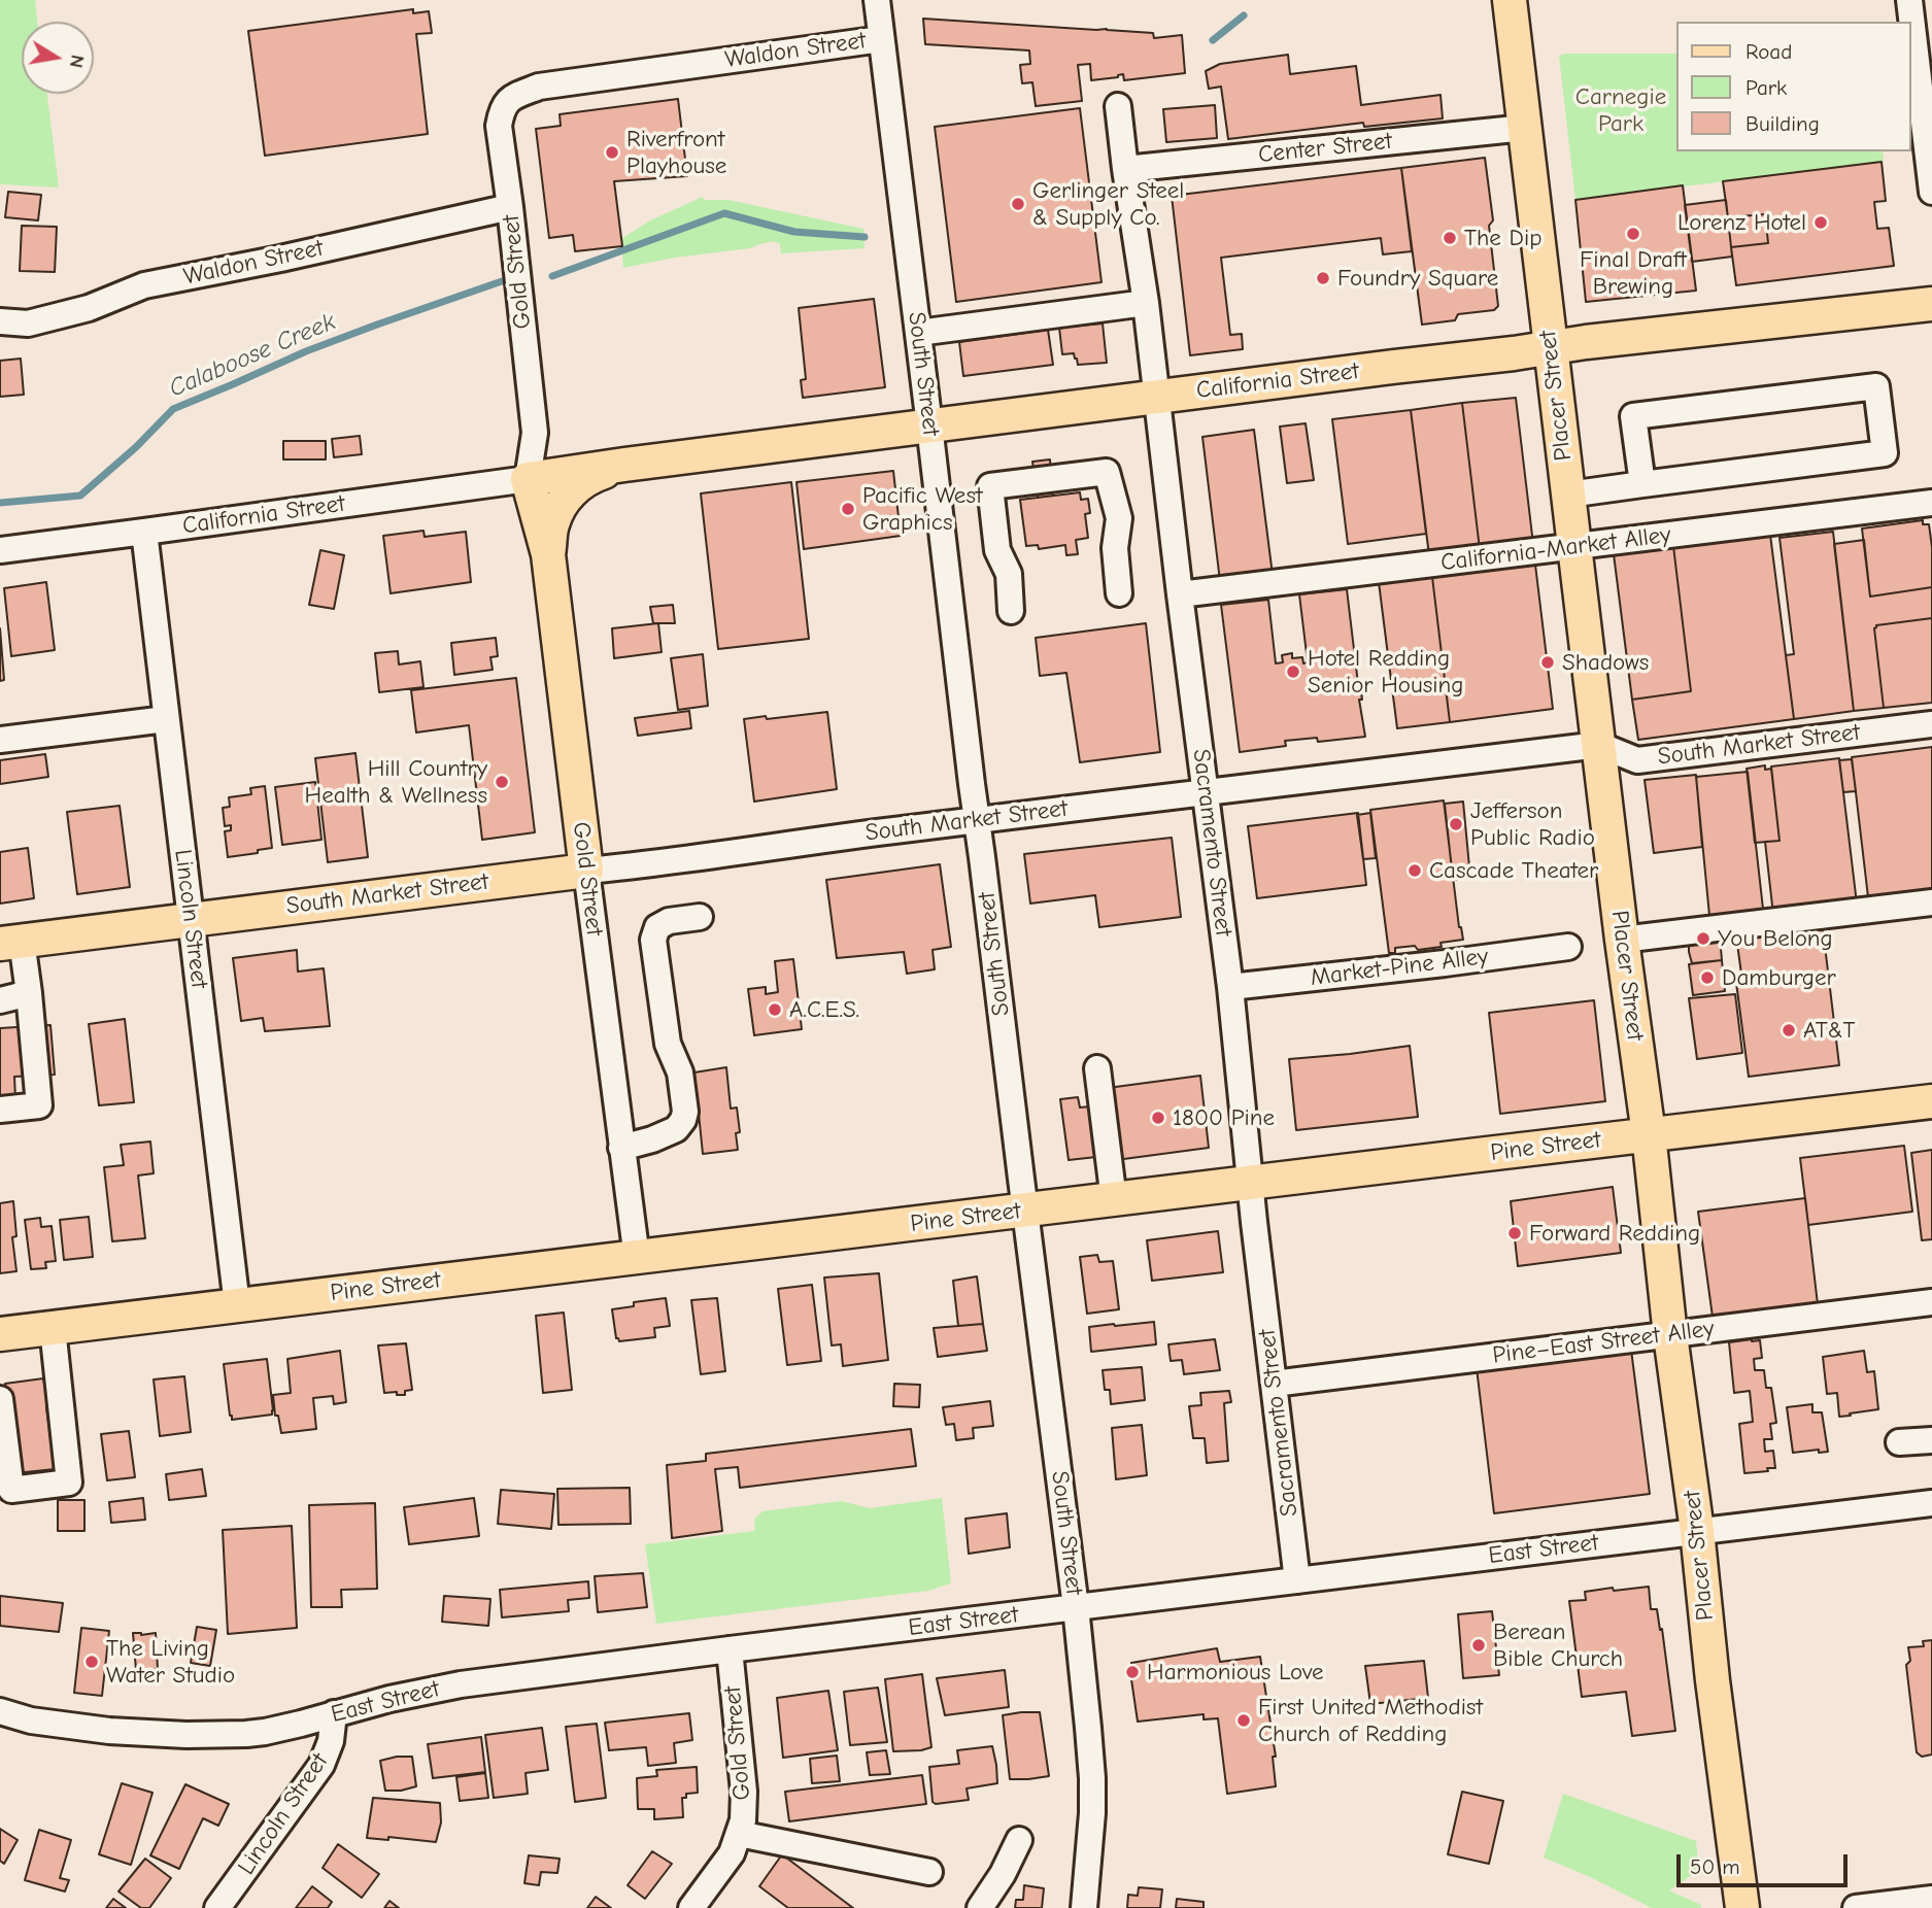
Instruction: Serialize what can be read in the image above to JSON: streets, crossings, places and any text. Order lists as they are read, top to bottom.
{
  "streets": {
    "main road": [
      "Gold Street",
      "California Street",
      "Placer Street",
      "South Market Street",
      "Pine Street"
    ],
    "street": [
      "Waldon Street",
      "Center Street",
      "South Street",
      "California-Market Alley",
      "Sacramento Street",
      "Lincoln Street",
      "Market-Pine Alley",
      "Pine–East Street Alley",
      "East Street"
    ]
  },
  "crossings": [
    ["Waldon Street", "Gold Street"],
    ["Waldon Street", "South Street"],
    ["Center Street", "Placer Street"],
    ["Center Street", "Sacramento Street"],
    ["Gold Street", "California Street"],
    ["Gold Street", "South Market Street"],
    ["Gold Street", "Pine Street"],
    ["Gold Street", "East Street"],
    ["South Street", "California Street"],
    ["South Street", "South Market Street"],
    ["South Street", "Pine Street"],
    ["South Street", "East Street"],
    ["California Street", "Placer Street"],
    ["California Street", "Sacramento Street"],
    ["California Street", "Lincoln Street"],
    ["Placer Street", "California-Market Alley"],
    ["Placer Street", "South Market Street"],
    ["Placer Street", "Pine Street"],
    ["Placer Street", "Pine–East Street Alley"],
    ["Placer Street", "East Street"],
    ["California-Market Alley", "Sacramento Street"],
    ["South Market Street", "Sacramento Street"],
    ["South Market Street", "Lincoln Street"],
    ["Sacramento Street", "Market-Pine Alley"],
    ["Sacramento Street", "Pine Street"],
    ["Sacramento Street", "Pine–East Street Alley"],
    ["Sacramento Street", "East Street"],
    ["Lincoln Street", "Pine Street"],
    ["Lincoln Street", "East Street"]
  ],
  "water": ["Calaboose Creek"],
  "parks": ["Carnegie Park"],
  "places": [
    "Riverfront Playhouse",
    "Gerlinger Steel & Supply Co.",
    "Lorenz Hotel",
    "Final Draft Brewing",
    "The Dip",
    "Foundry Square",
    "Pacific West Graphics",
    "Shadows",
    "Hotel Redding Senior Housing",
    "Hill Country Health & Wellness",
    "Jefferson Public Radio",
    "Cascade Theater",
    "You Belong",
    "Damburger",
    "A.C.E.S.",
    "AT&T",
    "1800 Pine",
    "Forward Redding",
    "Berean Bible Church",
    "The Living Water Studio",
    "Harmonious Love",
    "First United Methodist Church of Redding"
  ],
  "legend": ["Road", "Park", "Building"],
  "scale_bar": "50 m",
  "north": "right"
}
